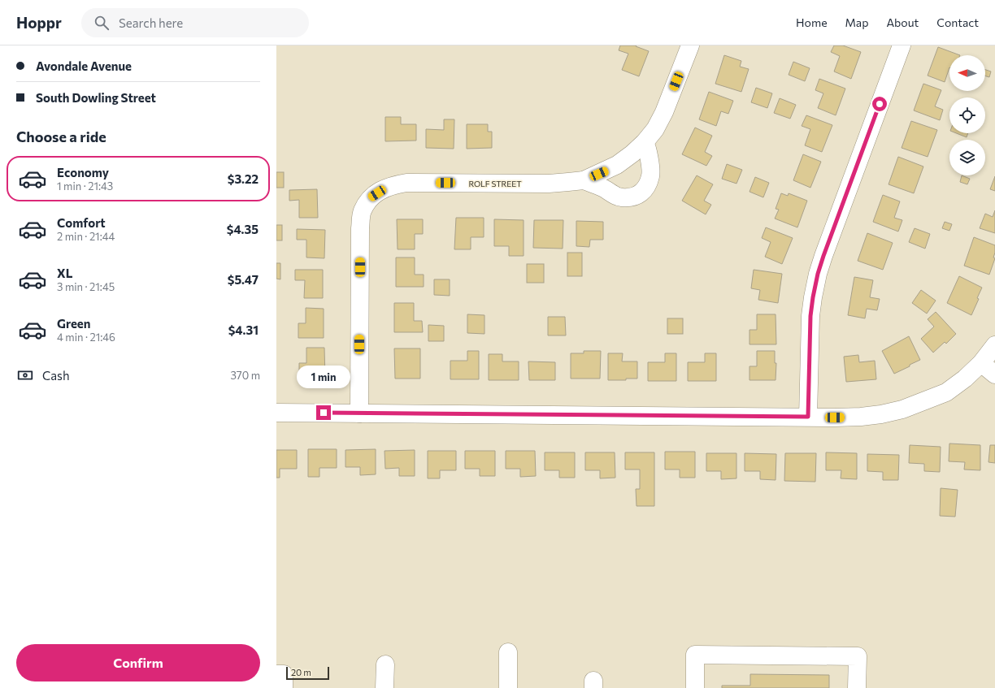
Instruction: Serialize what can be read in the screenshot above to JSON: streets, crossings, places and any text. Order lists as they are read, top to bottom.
{
  "streets": {
    "street": ["ROLF STREET"]
  },
  "scale_bar": "20 m",
  "north": "left",
  "page": {
    "header": "Hoppr",
    "search": "Search here",
    "nav": [
      "Home",
      "Map",
      "About",
      "Contact"
    ],
    "banner": ["Avondale Avenue", "South Dowling Street"],
    "heading": "Choose a ride",
    "list": [
      {
        "name": "Economy",
        "note": "1 min · 21:43",
        "value": "$3.22"
      },
      {
        "name": "Comfort",
        "note": "2 min · 21:44",
        "value": "$4.35"
      },
      {
        "name": "XL",
        "note": "3 min · 21:45",
        "value": "$5.47"
      },
      {
        "name": "Green",
        "note": "4 min · 21:46",
        "value": "$4.31"
      }
    ],
    "pay": ["Cash", "370 m"],
    "bubble": "1 min",
    "buttons": "Confirm",
    "scale": "20 m"
  }
}
